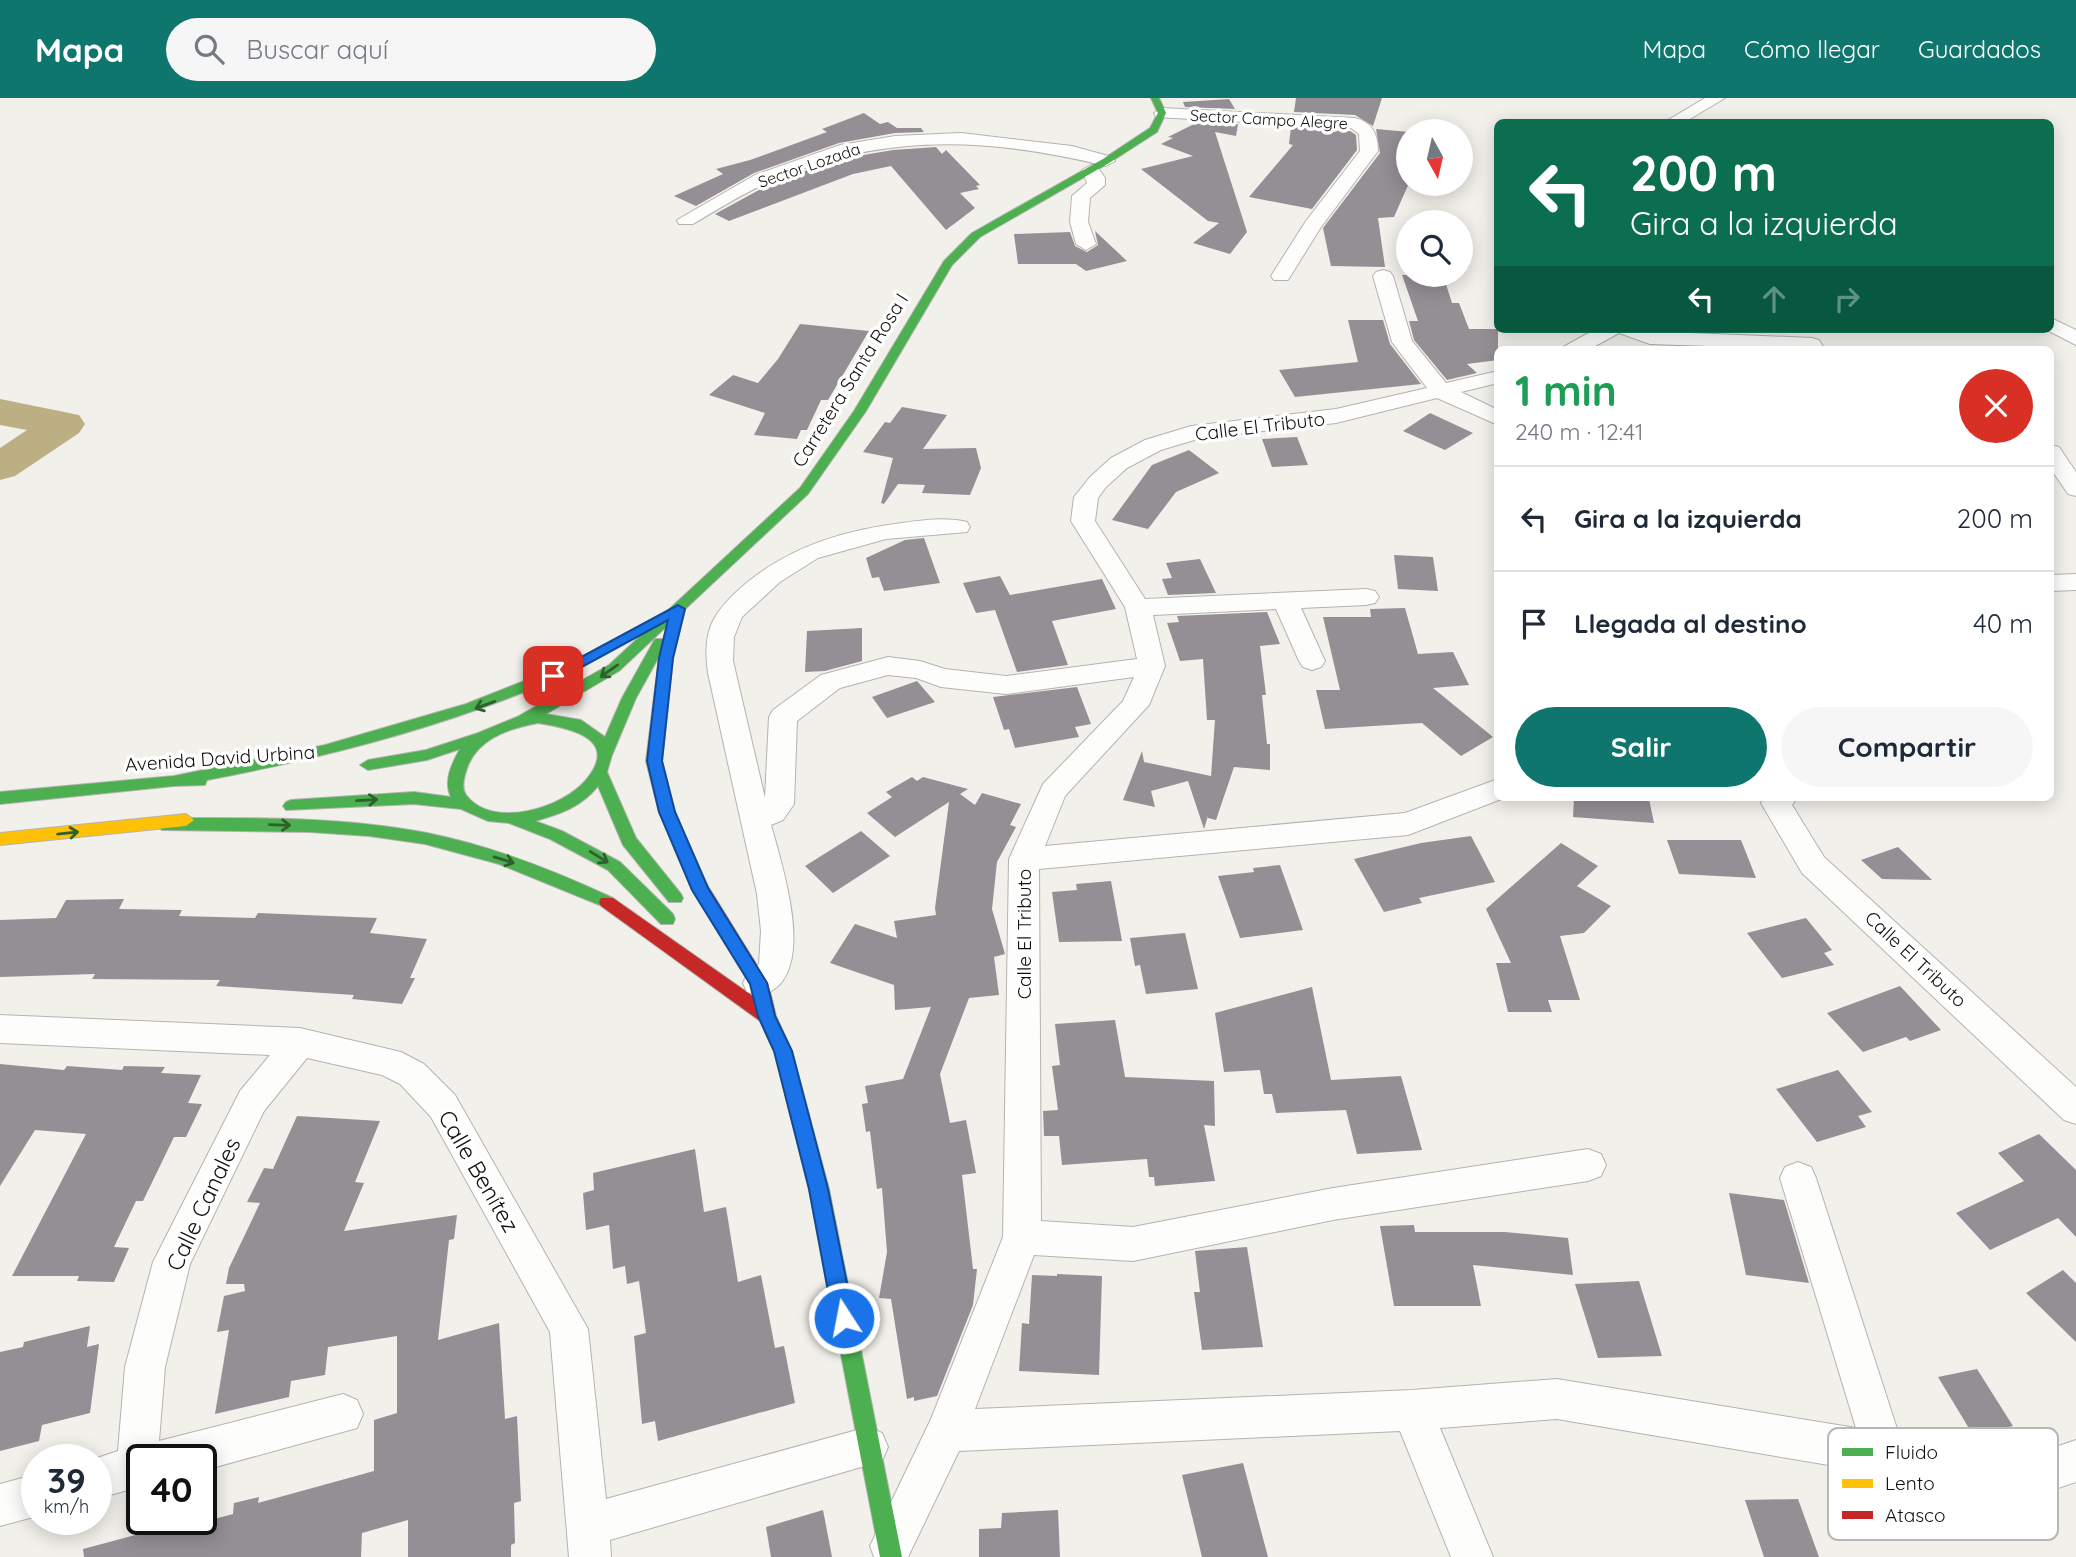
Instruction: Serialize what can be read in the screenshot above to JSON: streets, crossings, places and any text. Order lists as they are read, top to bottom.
{
  "streets": {
    "street": [
      "Sector Campo Alegre",
      "Sector Lozada",
      "Carretera Santa Rosa I",
      "Calle El Tributo",
      "Avenida David Urbina",
      "Calle Benítez",
      "Calle Canales"
    ]
  },
  "crossings": [
    ["Sector Campo Alegre", "Carretera Santa Rosa I"],
    ["Sector Lozada", "Carretera Santa Rosa I"],
    ["Calle Benítez", "Calle Canales"]
  ],
  "legend": ["Fluido", "Lento", "Atasco"],
  "north": "bottom",
  "page": {
    "header": "Mapa",
    "search": "Buscar aquí",
    "nav": ["Mapa", "Cómo llegar", "Guardados"],
    "turn": ["200 m", "Gira a la izquierda"],
    "heading": ["1 min", "240 m · 12:41"],
    "list": [
      {
        "name": "Gira a la izquierda",
        "value": "200 m"
      },
      {
        "name": "Llegada al destino",
        "value": "40 m"
      }
    ],
    "buttons": ["Salir", "Compartir"],
    "speed": "39 km/h",
    "limit": "40"
  }
}
